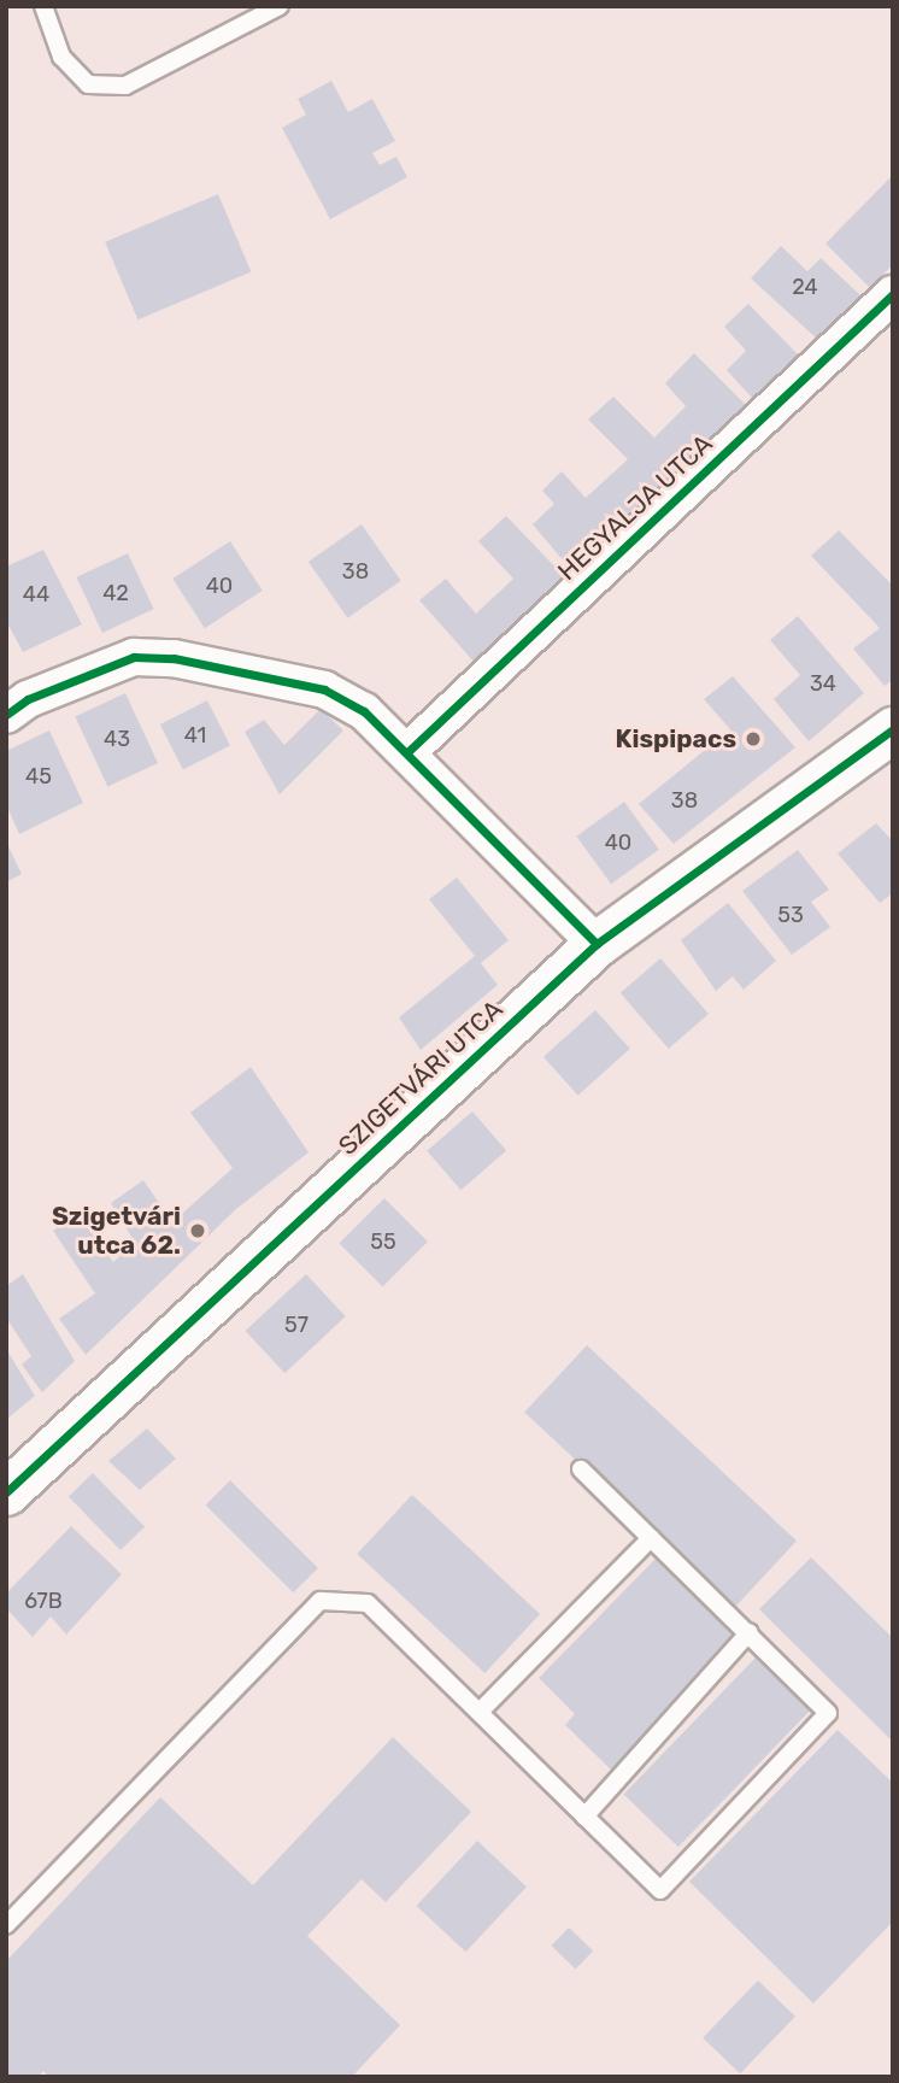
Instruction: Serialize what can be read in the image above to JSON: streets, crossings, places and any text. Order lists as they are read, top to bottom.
{
  "streets": {
    "street": ["HEGYALJA UTCA", "SZIGETVÁRI UTCA"]
  },
  "places": ["Kispipacs", "Szigetvári utca 62."],
  "house_numbers": [
    "24",
    "38",
    "40",
    "42",
    "44",
    "34",
    "41",
    "43",
    "45",
    "38",
    "40",
    "53",
    "55",
    "57",
    "67B"
  ]
}
